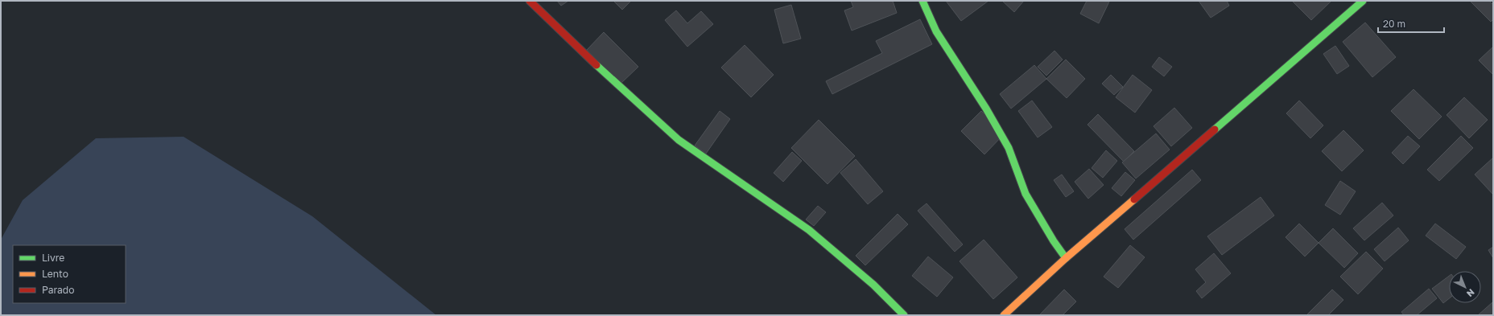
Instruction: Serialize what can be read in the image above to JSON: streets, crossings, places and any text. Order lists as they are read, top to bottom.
{
  "legend": ["Livre", "Lento", "Parado"],
  "scale_bar": "20 m",
  "north": "bottom right"
}
